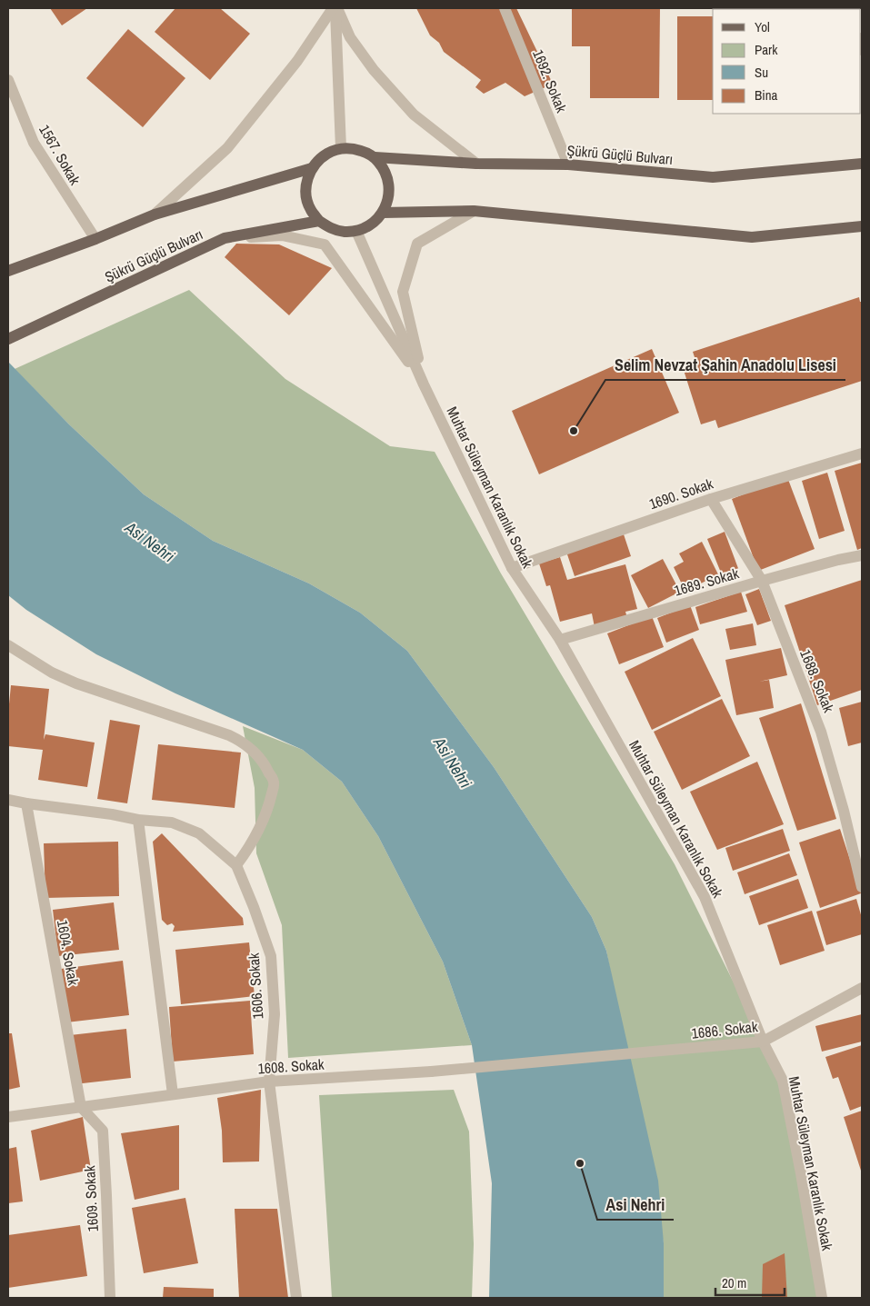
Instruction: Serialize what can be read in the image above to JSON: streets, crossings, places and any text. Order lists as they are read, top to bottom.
{
  "streets": {
    "main road": ["Şükrü Güçlü Bulvarı"],
    "street": [
      "1692. Sokak",
      "1567. Sokak",
      "Muhtar Süleyman Karanlık Sokak",
      "1690. Sokak",
      "1689. Sokak",
      "1688. Sokak",
      "1604. Sokak",
      "1606. Sokak",
      "1686. Sokak",
      "1608. Sokak",
      "1609. Sokak"
    ]
  },
  "crossings": [
    ["1692. Sokak", "Şükrü Güçlü Bulvarı"],
    ["Şükrü Güçlü Bulvarı", "Muhtar Süleyman Karanlık Sokak"],
    ["Muhtar Süleyman Karanlık Sokak", "1690. Sokak"],
    ["Muhtar Süleyman Karanlık Sokak", "1689. Sokak"],
    ["Muhtar Süleyman Karanlık Sokak", "1686. Sokak"],
    ["1690. Sokak", "1688. Sokak"],
    ["1689. Sokak", "1688. Sokak"],
    ["1604. Sokak", "1606. Sokak"],
    ["1604. Sokak", "1608. Sokak"],
    ["1604. Sokak", "1609. Sokak"],
    ["1606. Sokak", "1608. Sokak"],
    ["1686. Sokak", "1608. Sokak"],
    ["1608. Sokak", "1609. Sokak"]
  ],
  "water": ["Asi Nehri"],
  "places": ["Selim Nevzat Şahin Anadolu Lisesi", "Asi Nehri"],
  "legend": [
    "Yol",
    "Park",
    "Su",
    "Bina"
  ],
  "scale_bar": "20 m"
}
